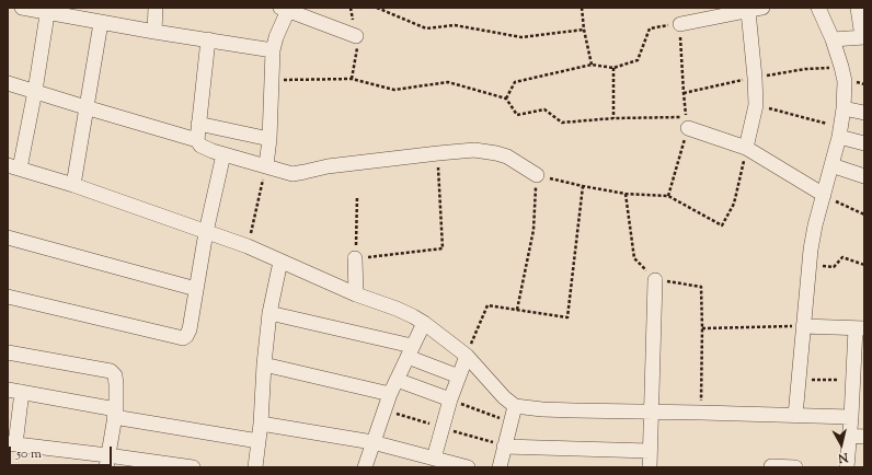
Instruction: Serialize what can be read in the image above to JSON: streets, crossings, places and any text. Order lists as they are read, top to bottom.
{
  "scale_bar": "50 m",
  "north": "bottom"
}
